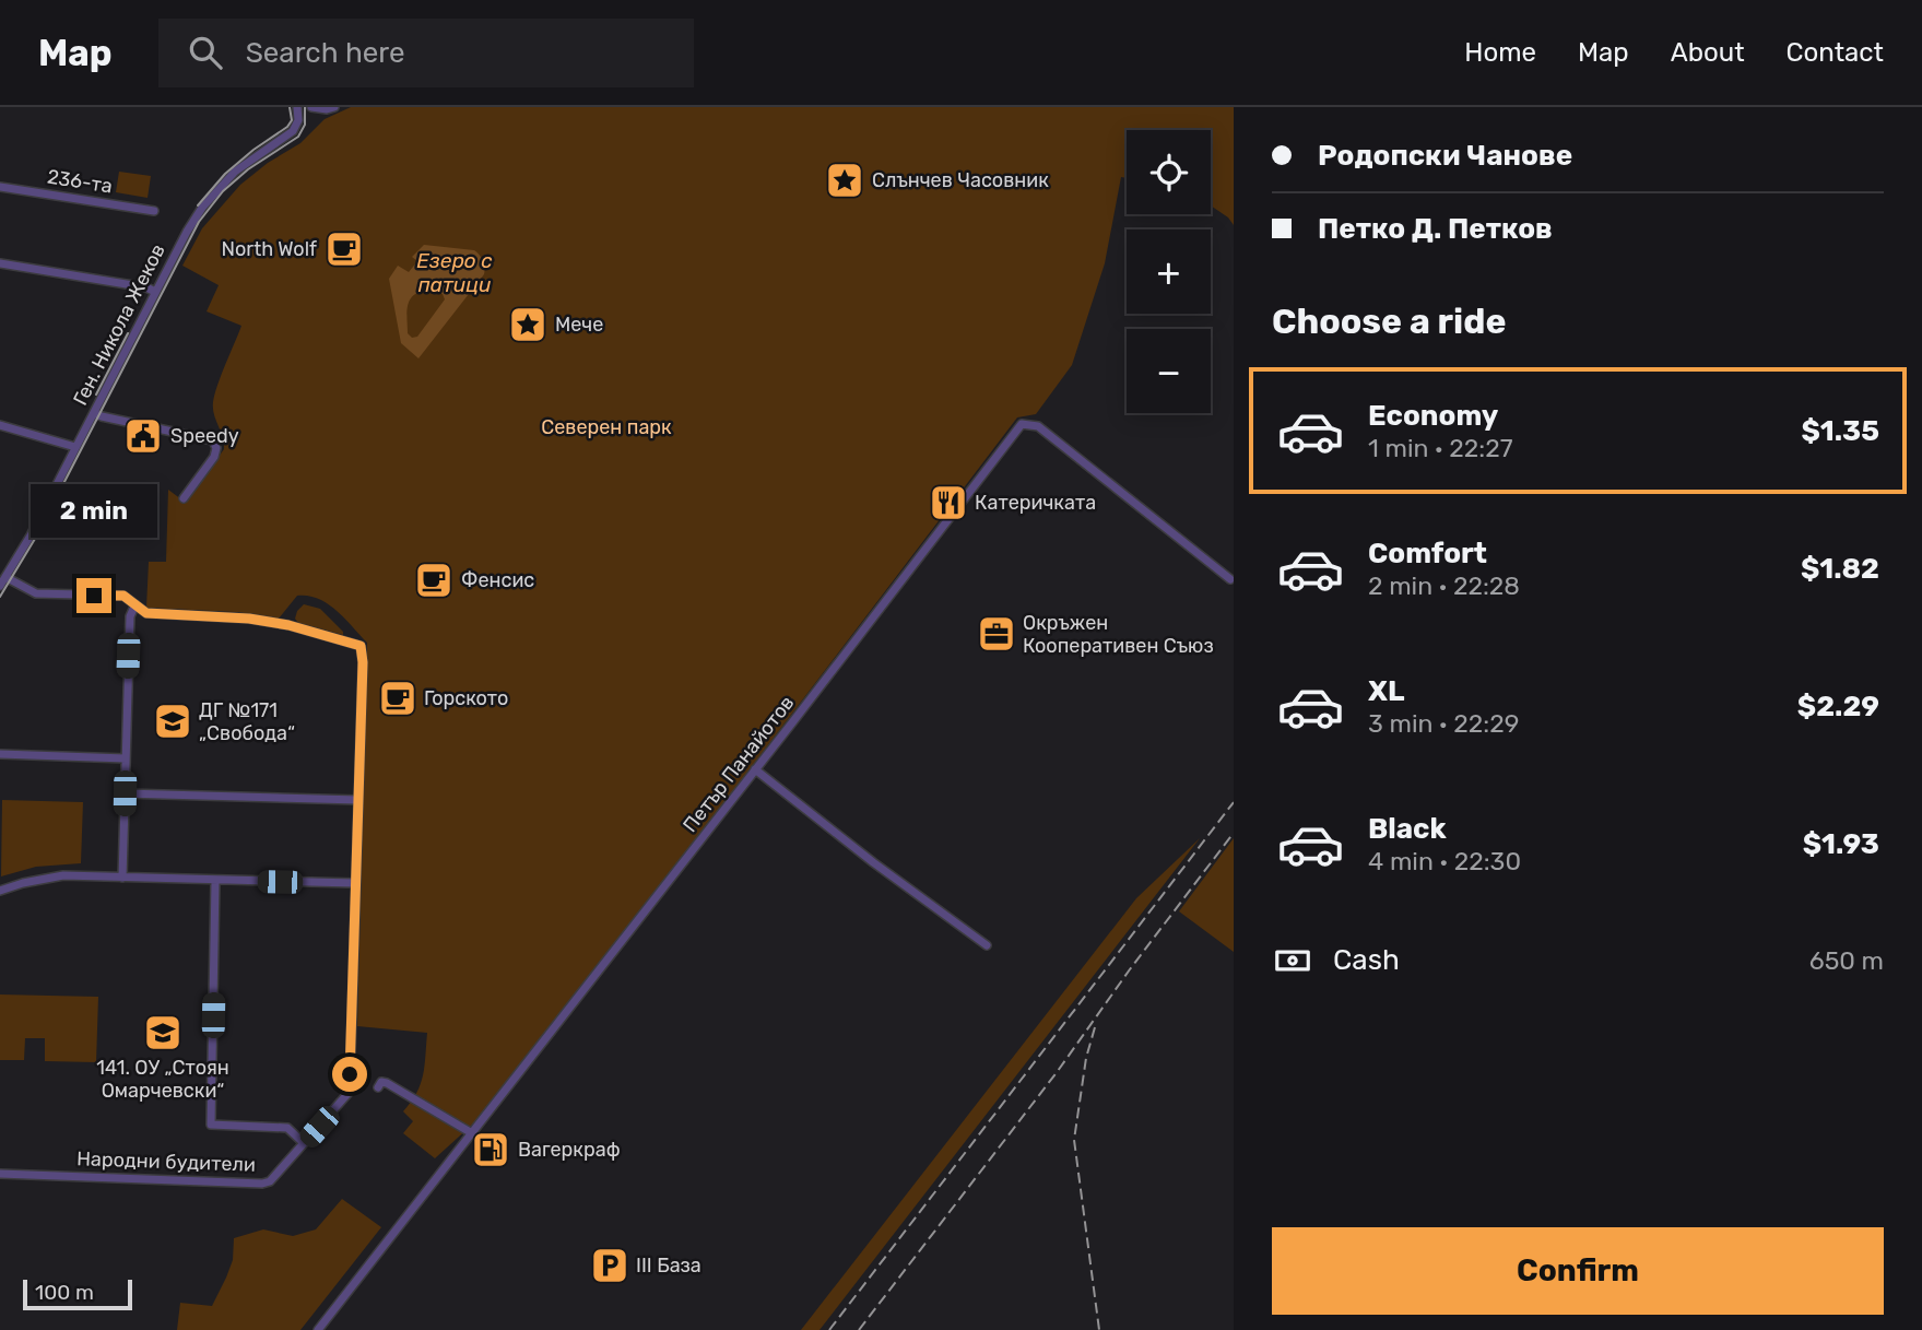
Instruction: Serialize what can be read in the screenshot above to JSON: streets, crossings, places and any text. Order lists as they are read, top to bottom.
{
  "streets": {
    "street": [
      "236-та",
      "Ген. Никола Жеков",
      "Петър Панайотов",
      "Народни будители"
    ]
  },
  "water": ["Езеро с патици"],
  "parks": ["Северен парк"],
  "places": {
    "place": ["Слънчев Часовник", "Мече"],
    "cafe": ["North Wolf", "Фенсис", "Горското"],
    "public building": ["Speedy"],
    "restaurant": ["Катеричката"],
    "office": ["Окръжен Кооперативен Съюз"],
    "school or university": ["ДГ №171 „Свобода“", "141. ОУ „Стоян Омарчевски“"],
    "fuel station": ["Вагеркраф"],
    "parking": ["III База"]
  },
  "scale_bar": "100 m",
  "page": {
    "header": "Map",
    "search": "Search here",
    "nav": [
      "Home",
      "Map",
      "About",
      "Contact"
    ],
    "banner": ["Родопски Чанове", "Петко Д. Петков"],
    "map_buttons": ["+", "−"],
    "heading": "Choose a ride",
    "list": [
      {
        "name": "Economy",
        "note": "1 min · 22:27",
        "value": "$1.35"
      },
      {
        "name": "Comfort",
        "note": "2 min · 22:28",
        "value": "$1.82"
      },
      {
        "name": "XL",
        "note": "3 min · 22:29",
        "value": "$2.29"
      },
      {
        "name": "Black",
        "note": "4 min · 22:30",
        "value": "$1.93"
      }
    ],
    "bubble": "2 min",
    "pay": ["Cash", "650 m"],
    "buttons": "Confirm",
    "scale": "100 m"
  }
}
